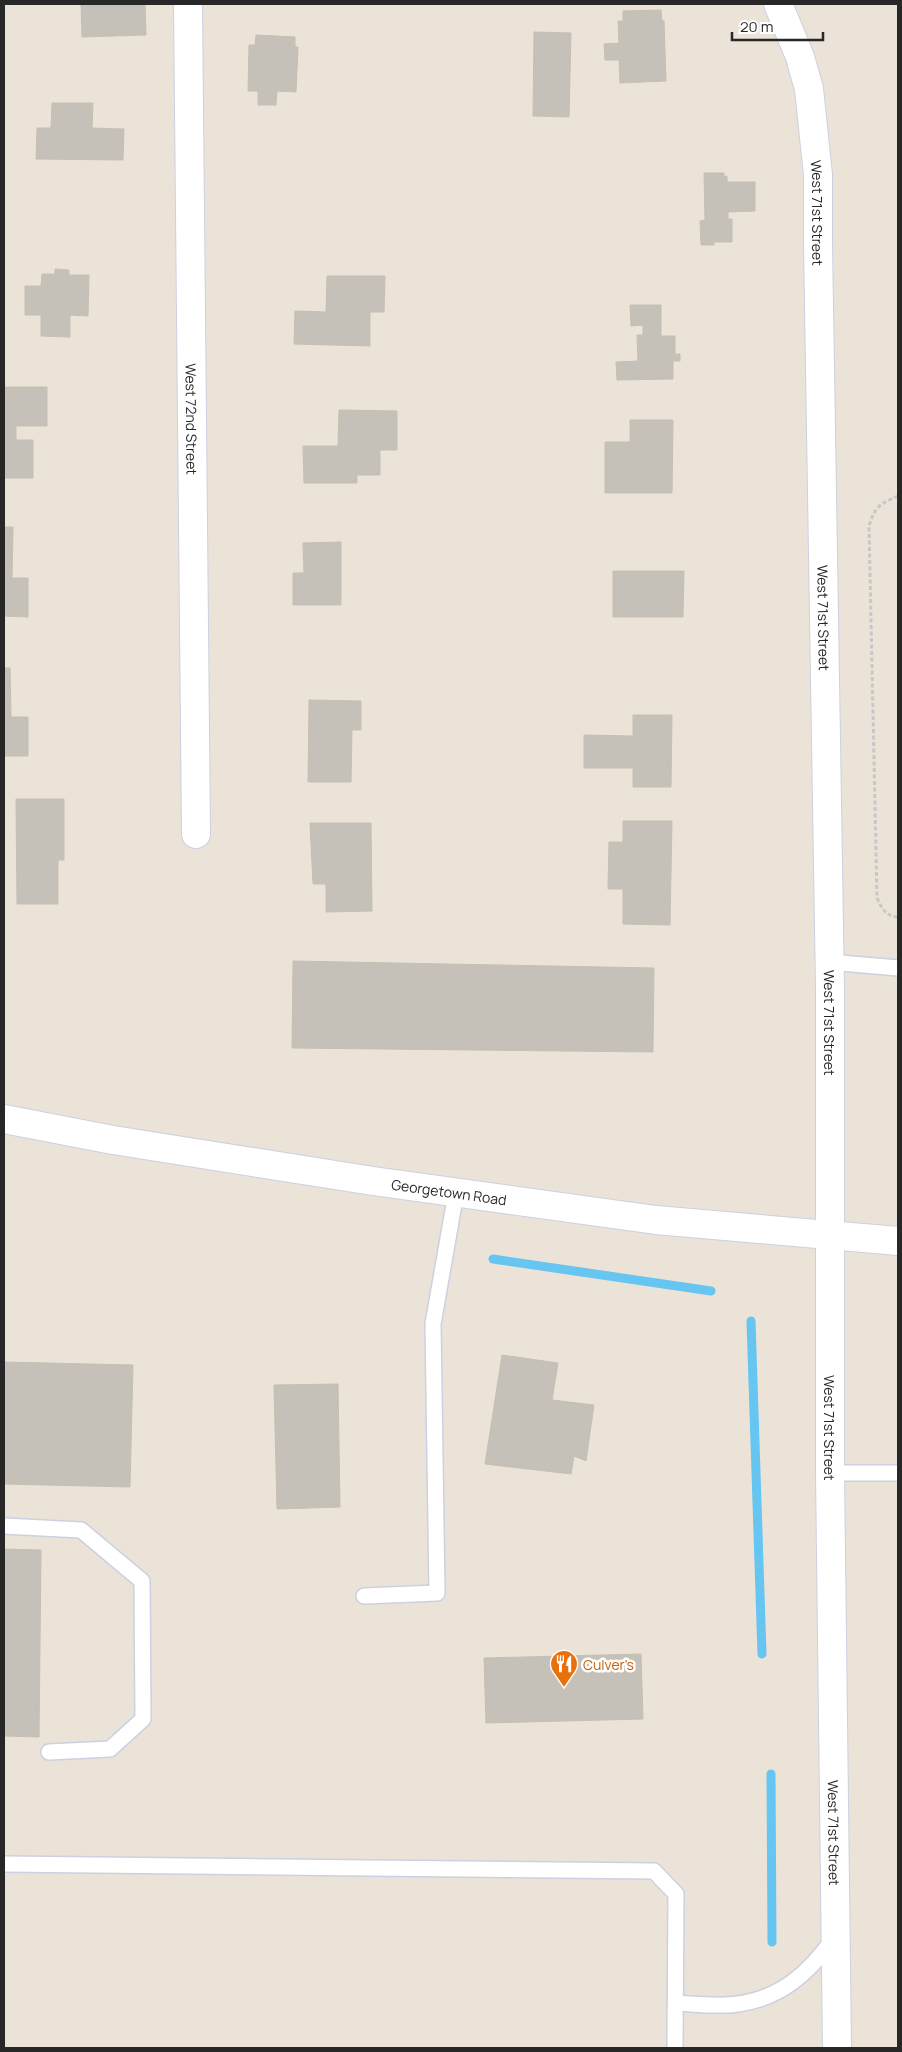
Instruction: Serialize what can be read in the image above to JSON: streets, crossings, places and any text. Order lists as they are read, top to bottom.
{
  "streets": {
    "main road": ["West 71st Street", "West 72nd Street", "Georgetown Road"]
  },
  "crossings": [
    ["West 71st Street", "Georgetown Road"]
  ],
  "places": {
    "restaurant": ["Culver's"]
  },
  "scale_bar": "20 m"
}
